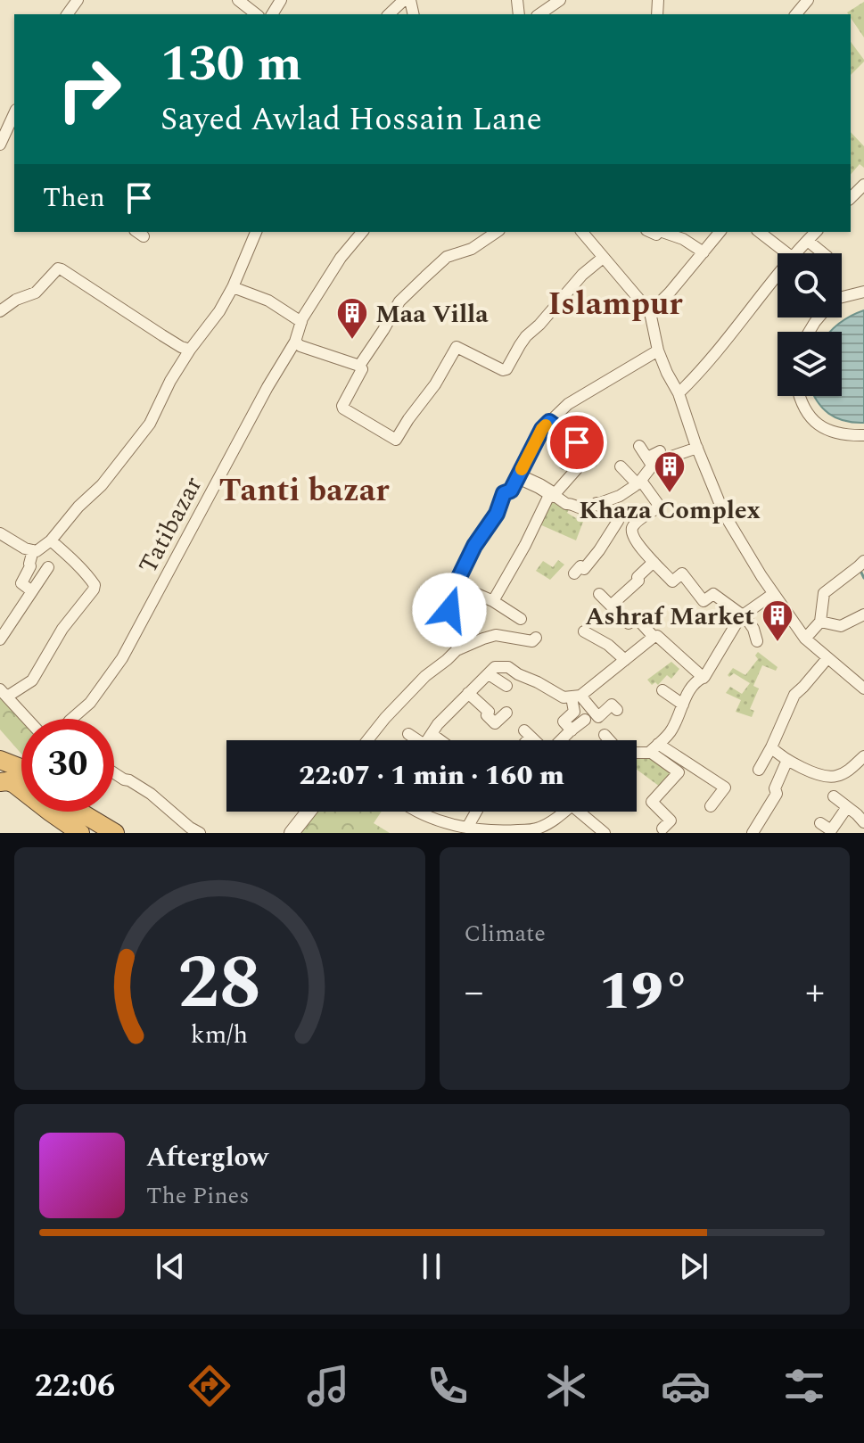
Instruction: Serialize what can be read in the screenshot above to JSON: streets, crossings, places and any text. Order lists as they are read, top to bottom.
{
  "streets": {
    "street": ["Tatibazar"]
  },
  "districts": ["Islampur", "Tanti bazar"],
  "places": {
    "building": ["Maa Villa", "Khaza Complex", "Ashraf Market"]
  },
  "page": {
    "turn": ["130 m", "Sayed Awlad Hossain Lane"],
    "then": "Then",
    "limit": "30",
    "trip": "22:07 · 1 min · 160 m",
    "tile": "Climate",
    "heat": ["−", "19°", "+"],
    "song": ["Afterglow", "The Pines"],
    "tabs": "22:06",
    "gauge": ["28", "km/h"]
  }
}
